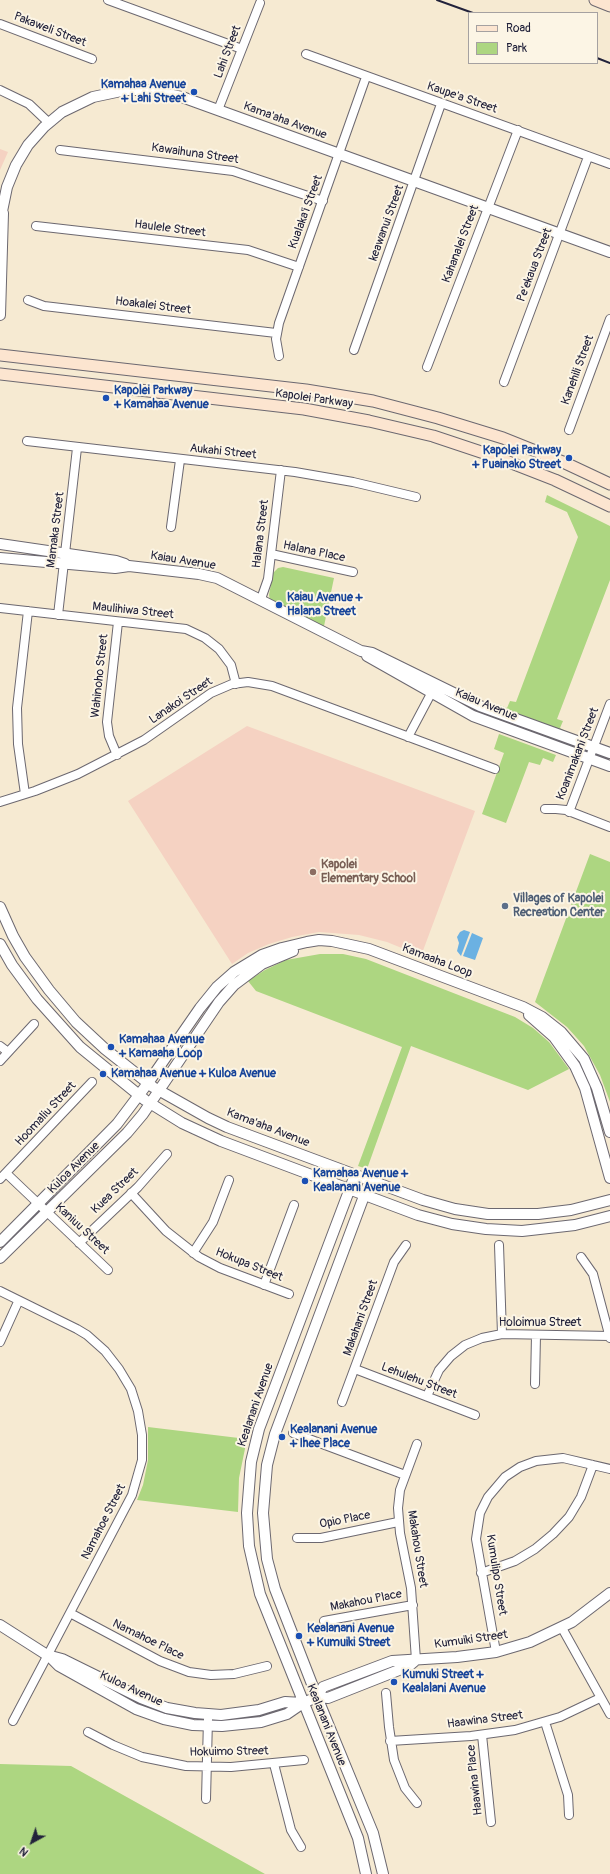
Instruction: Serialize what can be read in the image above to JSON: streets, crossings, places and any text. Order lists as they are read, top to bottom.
{
  "streets": {
    "main road": ["Kapolei Parkway"],
    "street": [
      "Pakaweli Street",
      "Lahi Street",
      "Kaupe'a Street",
      "Kama'aha Avenue",
      "Kawaihuna Street",
      "Kualaka'i Street",
      "keawanui Street",
      "Haulele Street",
      "Kahanalei Street",
      "Pe'ekaua Street",
      "Hoakalei Street",
      "Kanehili Street",
      "Aukahi Street",
      "Mamaka Street",
      "Halana Street",
      "Halana Place",
      "Kaiau Avenue",
      "Maulihiwa Street",
      "Wahinoho Street",
      "Lanakoi Street",
      "Koanimakani Street",
      "Kamaaha Loop",
      "Hoomaliu Street",
      "Kuloa Avenue",
      "Kuea Street",
      "Kaniuu Street",
      "Hokupa Street",
      "Makahani Street",
      "Holoimua Street",
      "Lehulehu Street",
      "Kealanani Avenue",
      "Opio Place",
      "Namahoe Street",
      "Makahou Street",
      "Kumulipo Street",
      "Makahou Place",
      "Namahoe Place",
      "Kumuiki Street",
      "Haawina Street",
      "Hokuimo Street",
      "Haawina Place"
    ]
  },
  "crossings": [
    ["Lahi Street", "Kama'aha Avenue"],
    ["Kaupe'a Street", "Kualaka'i Street"],
    ["Kaupe'a Street", "keawanui Street"],
    ["Kaupe'a Street", "Kahanalei Street"],
    ["Kaupe'a Street", "Pe'ekaua Street"],
    ["Kama'aha Avenue", "Kualaka'i Street"],
    ["Kama'aha Avenue", "keawanui Street"],
    ["Kama'aha Avenue", "Kahanalei Street"],
    ["Kama'aha Avenue", "Pe'ekaua Street"],
    ["Kama'aha Avenue", "Kamaaha Loop"],
    ["Kama'aha Avenue", "Kuloa Avenue"],
    ["Kama'aha Avenue", "Kealanani Avenue"],
    ["Kawaihuna Street", "Kualaka'i Street"],
    ["Kualaka'i Street", "Haulele Street"],
    ["Kualaka'i Street", "Hoakalei Street"],
    ["Aukahi Street", "Mamaka Street"],
    ["Aukahi Street", "Halana Street"],
    ["Mamaka Street", "Kaiau Avenue"],
    ["Mamaka Street", "Maulihiwa Street"],
    ["Halana Street", "Halana Place"],
    ["Halana Street", "Kaiau Avenue"],
    ["Kaiau Avenue", "Koanimakani Street"],
    ["Maulihiwa Street", "Wahinoho Street"],
    ["Maulihiwa Street", "Lanakoi Street"],
    ["Wahinoho Street", "Lanakoi Street"],
    ["Kamaaha Loop", "Kuloa Avenue"],
    ["Hoomaliu Street", "Kaniuu Street"],
    ["Kuloa Avenue", "Kaniuu Street"],
    ["Kuloa Avenue", "Kealanani Avenue"],
    ["Kuloa Avenue", "Namahoe Street"],
    ["Kuloa Avenue", "Kumuiki Street"],
    ["Kuea Street", "Kaniuu Street"],
    ["Kuea Street", "Hokupa Street"],
    ["Makahani Street", "Lehulehu Street"],
    ["Holoimua Street", "Lehulehu Street"],
    ["Kealanani Avenue", "Kumuiki Street"],
    ["Opio Place", "Makahou Street"],
    ["Namahoe Street", "Namahoe Place"],
    ["Makahou Street", "Makahou Place"],
    ["Makahou Street", "Kumuiki Street"],
    ["Kumulipo Street", "Kumuiki Street"],
    ["Haawina Street", "Haawina Place"]
  ],
  "places": [
    "Kamahaa Avenue + Lahi Street",
    "Kapolei Parkway + Kamahaa Avenue",
    "Kapolei Parkway + Puainako Street",
    "Kaiau Avenue + Halana Street",
    "Kapolei Elementary School",
    "Villages of Kapolei Recreation Center",
    "Kamahaa Avenue + Kamaaha Loop",
    "Kamahaa Avenue + Kuloa Avenue",
    "Kamahaa Avenue + Kealanani Avenue",
    "Kealanani Avenue + Ihee Place",
    "Kealanani Avenue + Kumuiki Street",
    "Kumuki Street + Kealalani Avenue"
  ],
  "legend": ["Road", "Park"],
  "north": "bottom left"
}
